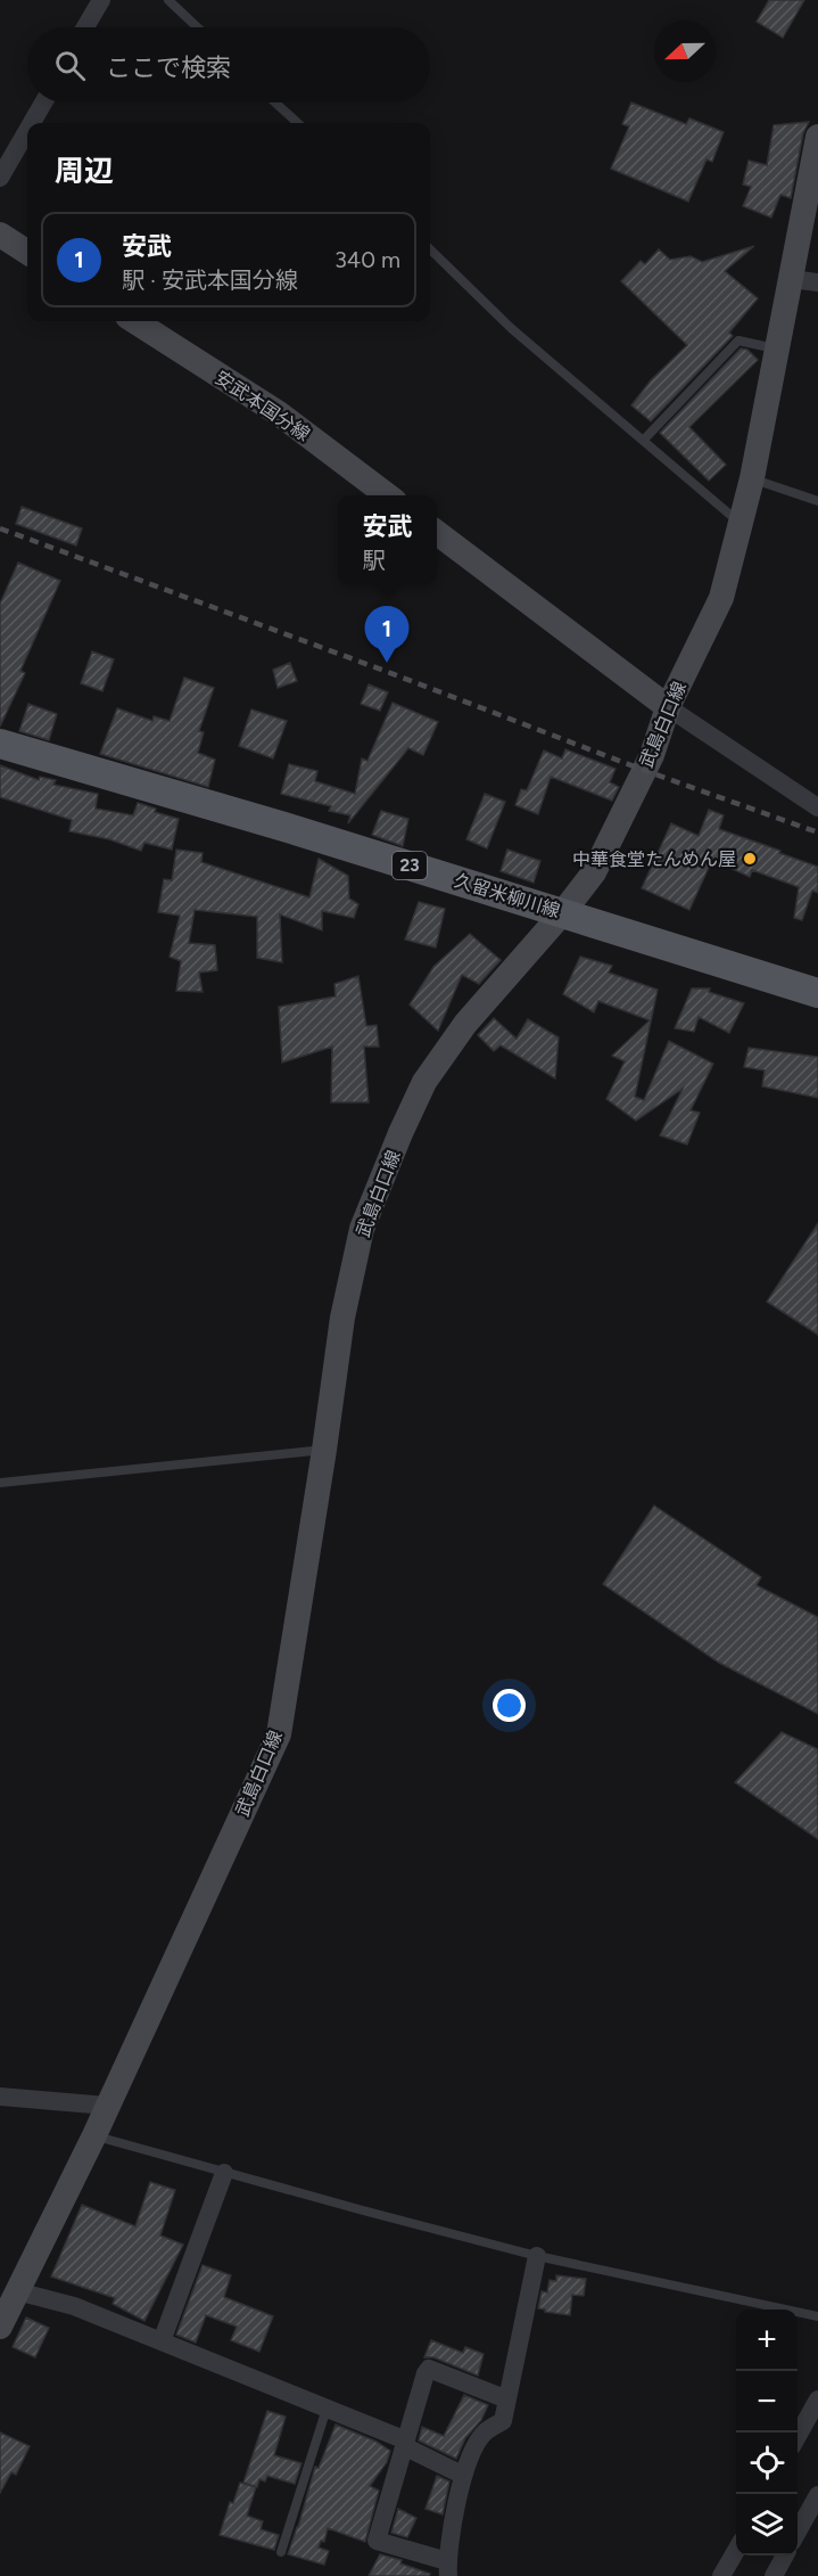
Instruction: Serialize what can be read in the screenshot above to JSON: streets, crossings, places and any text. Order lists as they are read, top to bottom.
{
  "streets": {
    "main road": [
      "安武本国分線",
      "武島白口線",
      "23",
      "久留米柳川線"
    ]
  },
  "crossings": [
    ["武島白口線", "久留米柳川線"]
  ],
  "places": ["中華食堂たんめん屋"],
  "north": "left",
  "page": {
    "search": "ここで検索",
    "heading": "周辺",
    "list": [
      {
        "mark": "1",
        "name": "安武",
        "note": "駅 · 安武本国分線",
        "value": "340 m"
      }
    ],
    "popup": ["安武", "駅"],
    "pins": "1",
    "map_buttons": ["+", "−"]
  }
}
